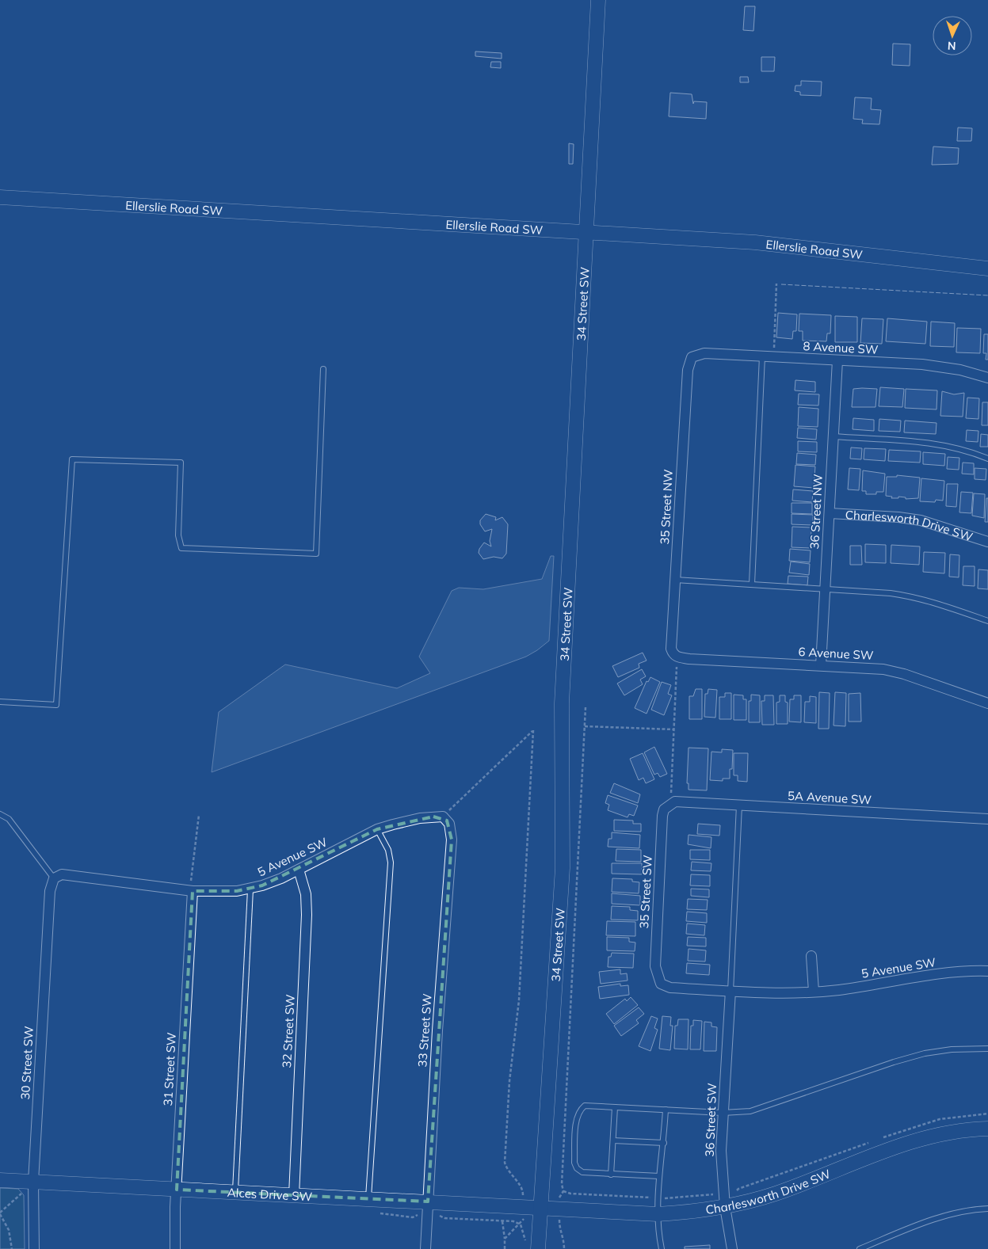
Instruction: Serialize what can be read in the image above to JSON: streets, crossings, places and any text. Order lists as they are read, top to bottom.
{
  "streets": {
    "main road": [
      "Ellerslie Road SW",
      "34 Street SW",
      "Charlesworth Drive SW",
      "Alces Drive SW"
    ],
    "street": [
      "8 Avenue SW",
      "35 Street NW",
      "36 Street NW",
      "6 Avenue SW",
      "5A Avenue SW",
      "5 Avenue SW",
      "35 Street SW",
      "33 Street SW",
      "32 Street SW",
      "30 Street SW",
      "31 Street SW",
      "36 Street SW"
    ]
  },
  "crossings": [
    ["Ellerslie Road SW", "34 Street SW"],
    ["34 Street SW", "Charlesworth Drive SW"],
    ["34 Street SW", "Alces Drive SW"],
    ["8 Avenue SW", "35 Street NW"],
    ["8 Avenue SW", "36 Street NW"],
    ["35 Street NW", "6 Avenue SW"],
    ["36 Street NW", "Charlesworth Drive SW"],
    ["36 Street NW", "6 Avenue SW"],
    ["Charlesworth Drive SW", "36 Street SW"],
    ["Charlesworth Drive SW", "Alces Drive SW"],
    ["5A Avenue SW", "35 Street SW"],
    ["5 Avenue SW", "35 Street SW"],
    ["5 Avenue SW", "33 Street SW"],
    ["5 Avenue SW", "32 Street SW"],
    ["5 Avenue SW", "30 Street SW"],
    ["5 Avenue SW", "31 Street SW"],
    ["5 Avenue SW", "36 Street SW"],
    ["33 Street SW", "Alces Drive SW"],
    ["32 Street SW", "Alces Drive SW"],
    ["30 Street SW", "Alces Drive SW"],
    ["31 Street SW", "Alces Drive SW"]
  ],
  "north": "bottom"
}
